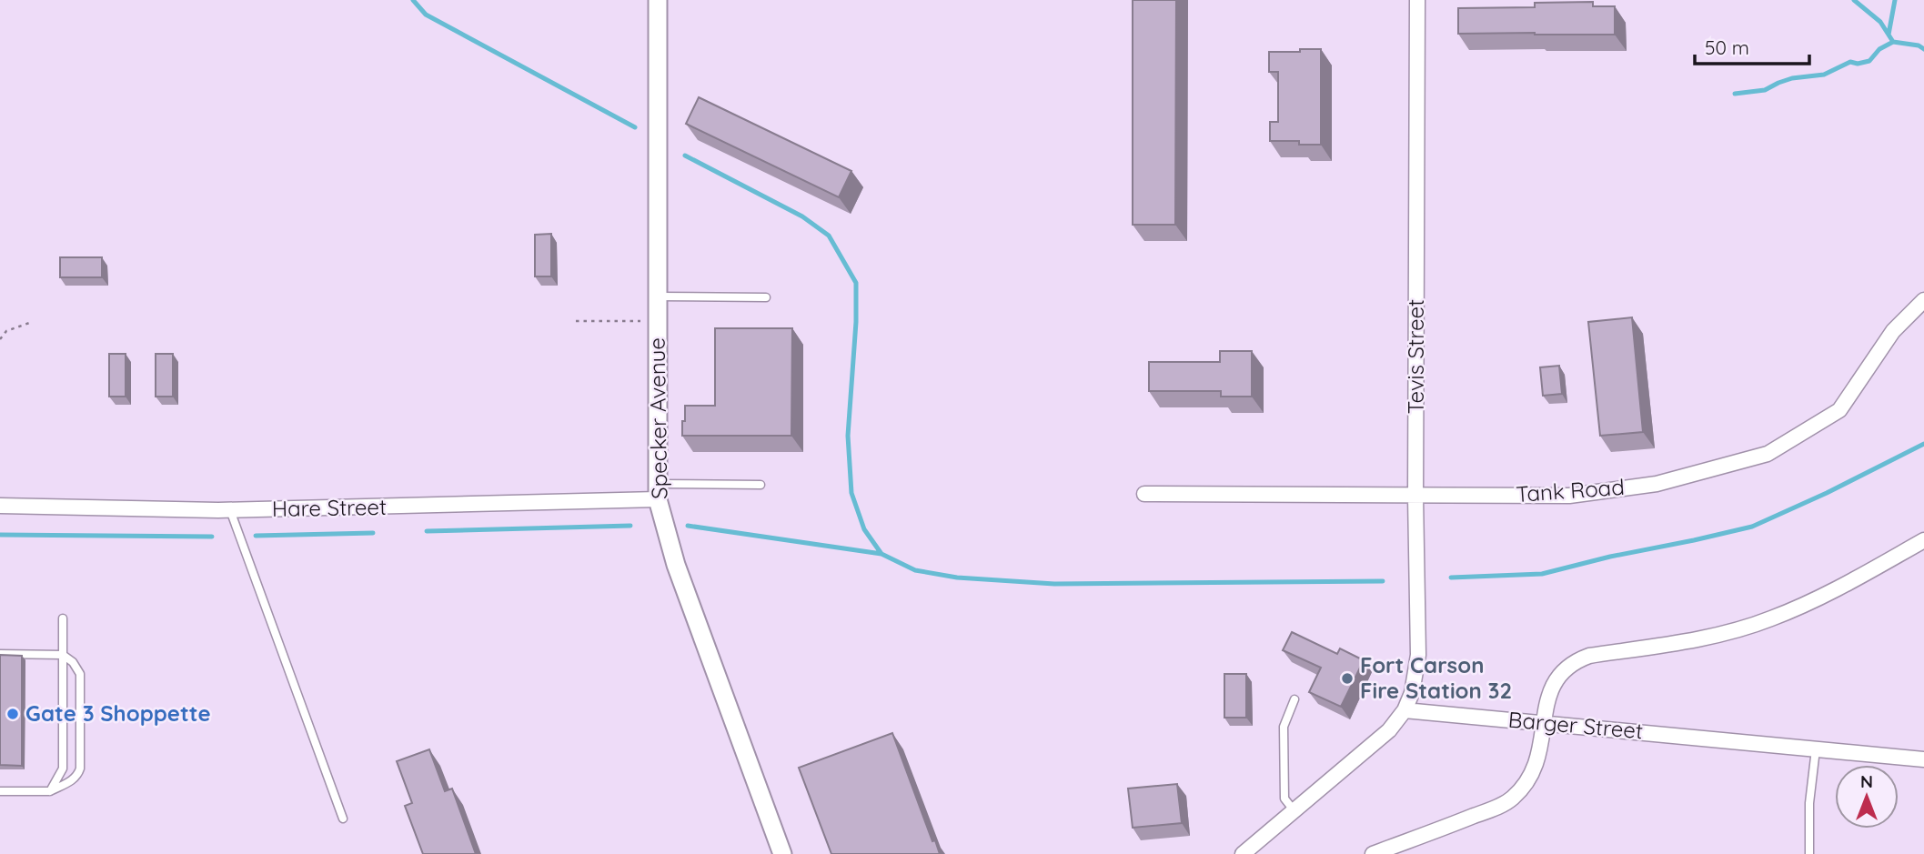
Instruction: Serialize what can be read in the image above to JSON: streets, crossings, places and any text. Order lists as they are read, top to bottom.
{
  "streets": {
    "street": [
      "Tevis Street",
      "Specker Avenue",
      "Tank Road",
      "Hare Street",
      "Barger Street"
    ]
  },
  "crossings": [
    ["Tevis Street", "Tank Road"],
    ["Tevis Street", "Barger Street"],
    ["Specker Avenue", "Hare Street"]
  ],
  "places": ["Fort Carson Fire Station 32", "Gate 3 Shoppette"],
  "scale_bar": "50 m",
  "north": "top"
}
